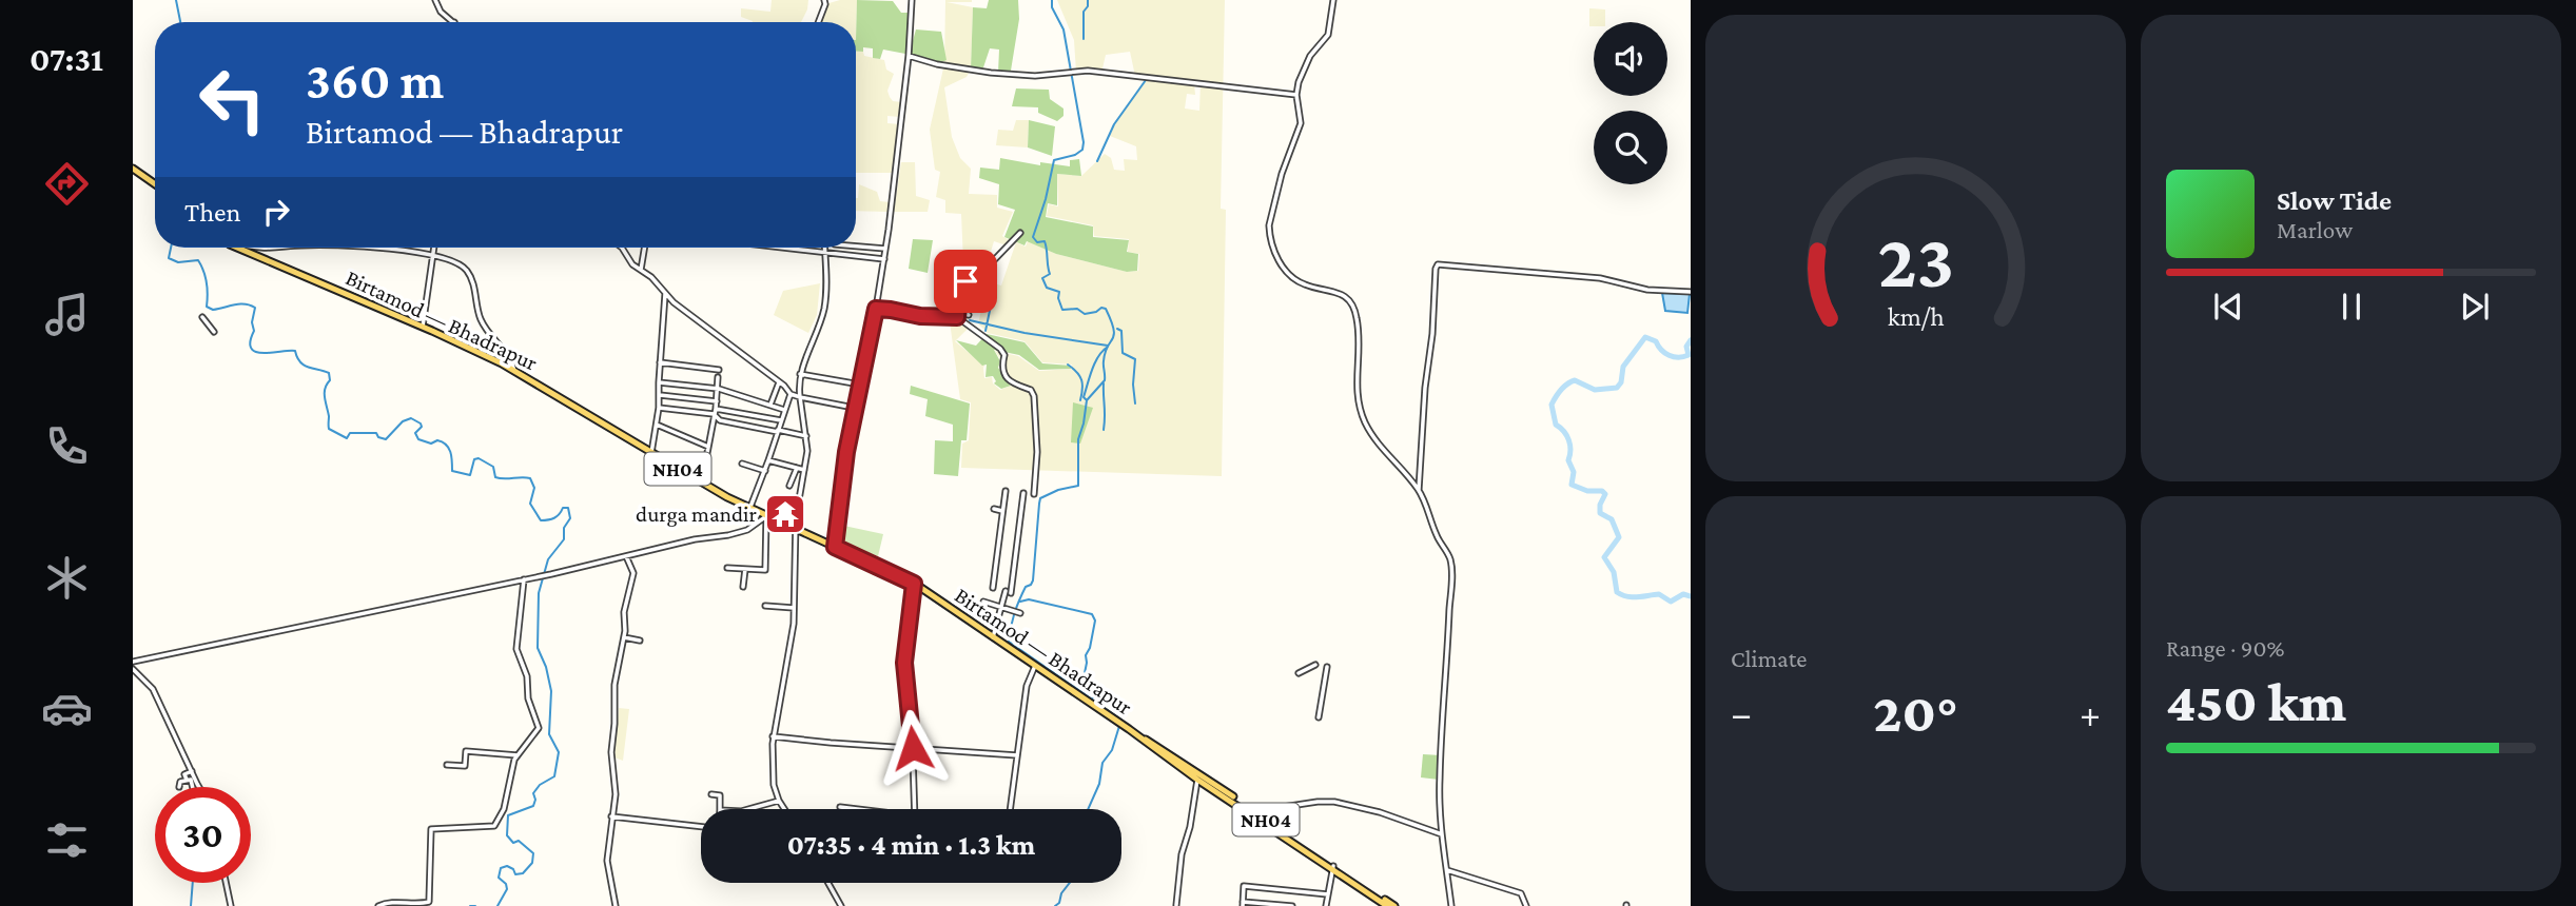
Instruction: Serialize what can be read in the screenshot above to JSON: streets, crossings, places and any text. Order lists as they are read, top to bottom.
{
  "streets": {
    "main road": ["Birtamod — Bhadrapur", "NH04"]
  },
  "places": {
    "temple": ["durga mandir"]
  },
  "page": {
    "tabs": "07:31",
    "turn": ["360 m", "Birtamod — Bhadrapur"],
    "song": ["Slow Tide", "Marlow"],
    "then": "Then",
    "tile": [
      "Climate",
      ["Range · 90%", "450 km"]
    ],
    "heat": ["−", "20°", "+"],
    "limit": "30",
    "trip": "07:35 · 4 min · 1.3 km",
    "gauge": ["23", "km/h"]
  }
}
